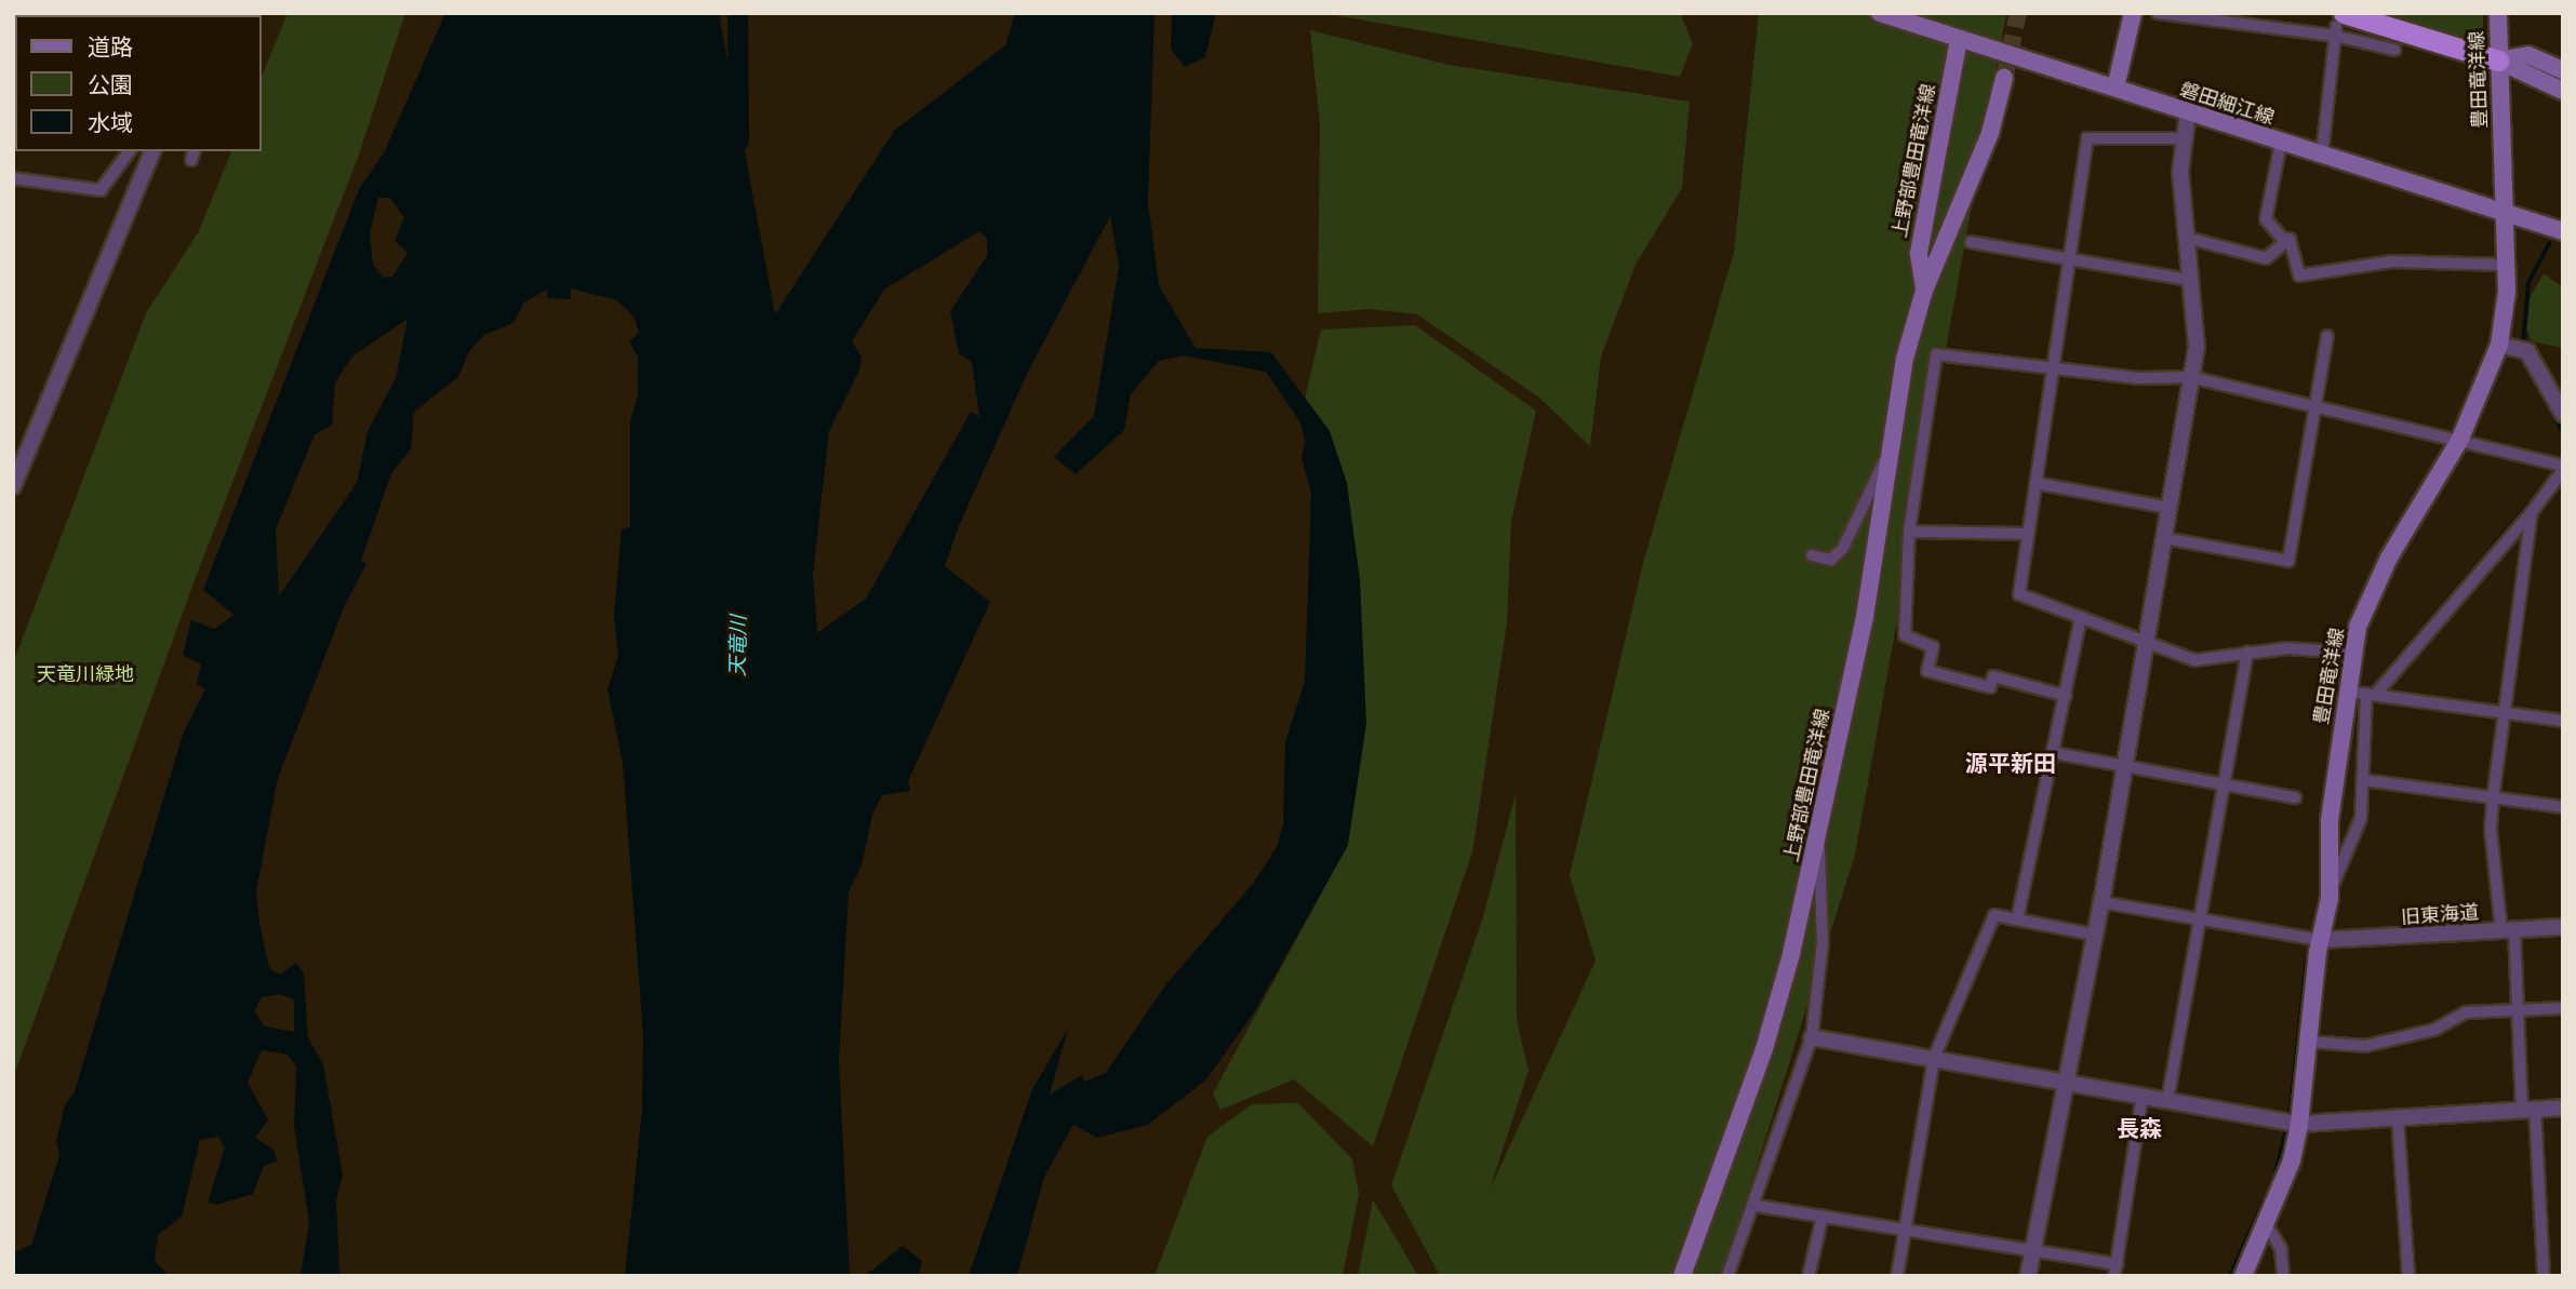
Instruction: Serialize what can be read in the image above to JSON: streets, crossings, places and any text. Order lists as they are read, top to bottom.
{
  "streets": {
    "main road": ["豊田竜洋線", "磐田細江線", "上野部豊田竜洋線"],
    "street": ["旧東海道"]
  },
  "crossings": [
    ["豊田竜洋線", "磐田細江線"],
    ["豊田竜洋線", "旧東海道"],
    ["磐田細江線", "上野部豊田竜洋線"]
  ],
  "districts": ["源平新田", "長森"],
  "water": ["天竜川"],
  "parks": ["天竜川緑地"],
  "legend": ["道路", "公園", "水域"]
}
